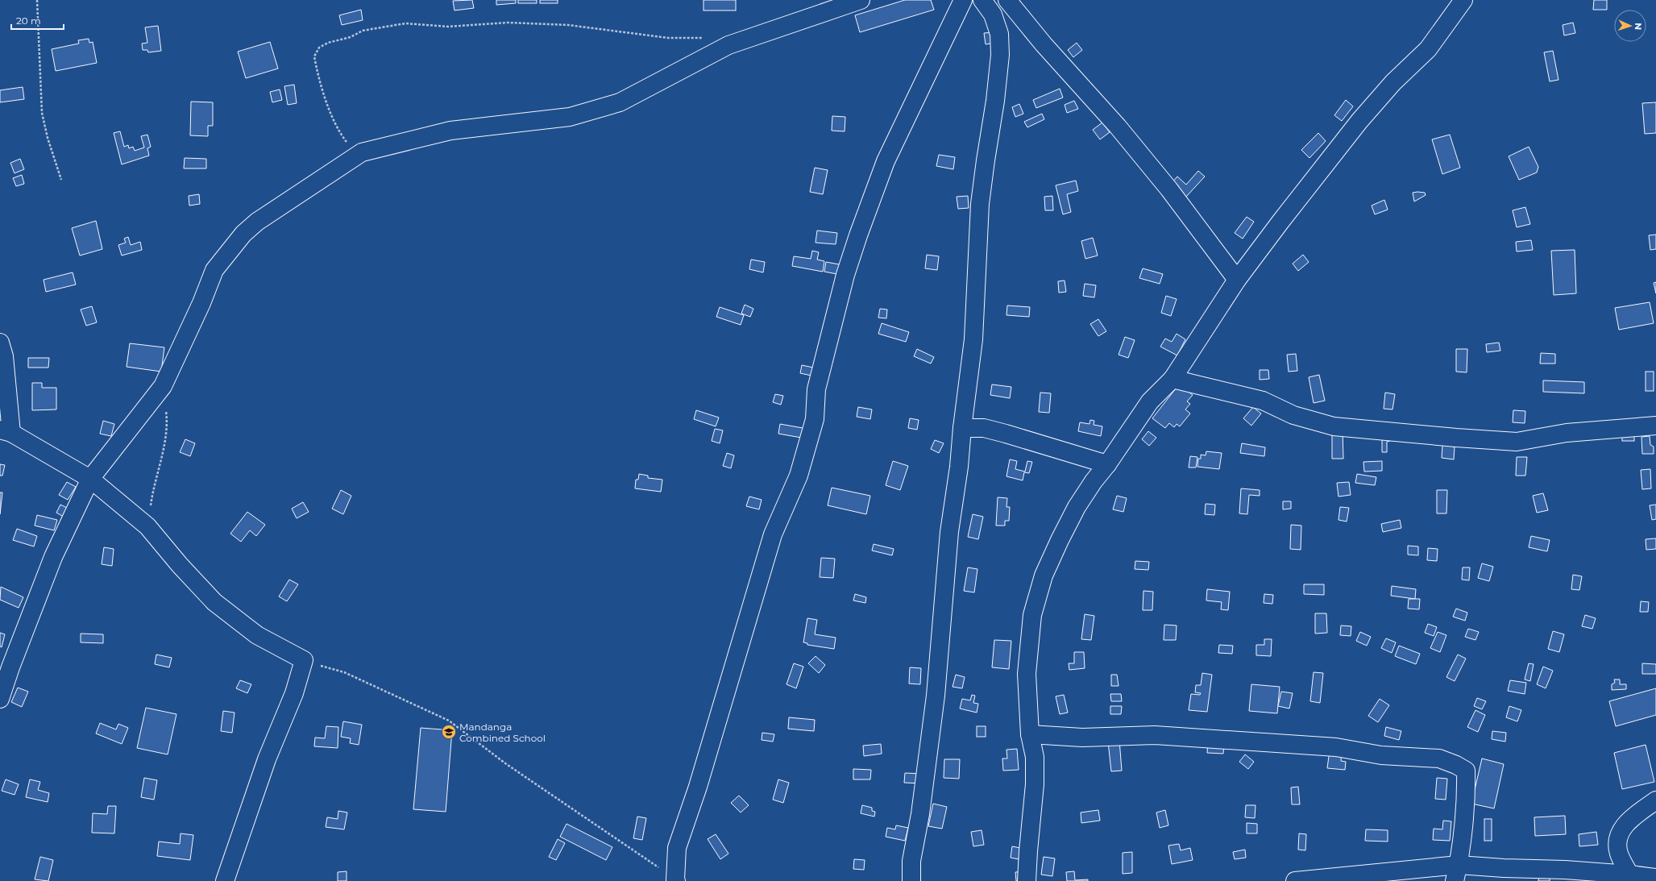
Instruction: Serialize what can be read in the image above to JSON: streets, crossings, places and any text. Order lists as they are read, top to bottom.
{
  "places": {
    "school or university": ["Mandanga Combined School"]
  },
  "scale_bar": "20 m",
  "north": "right"
}
